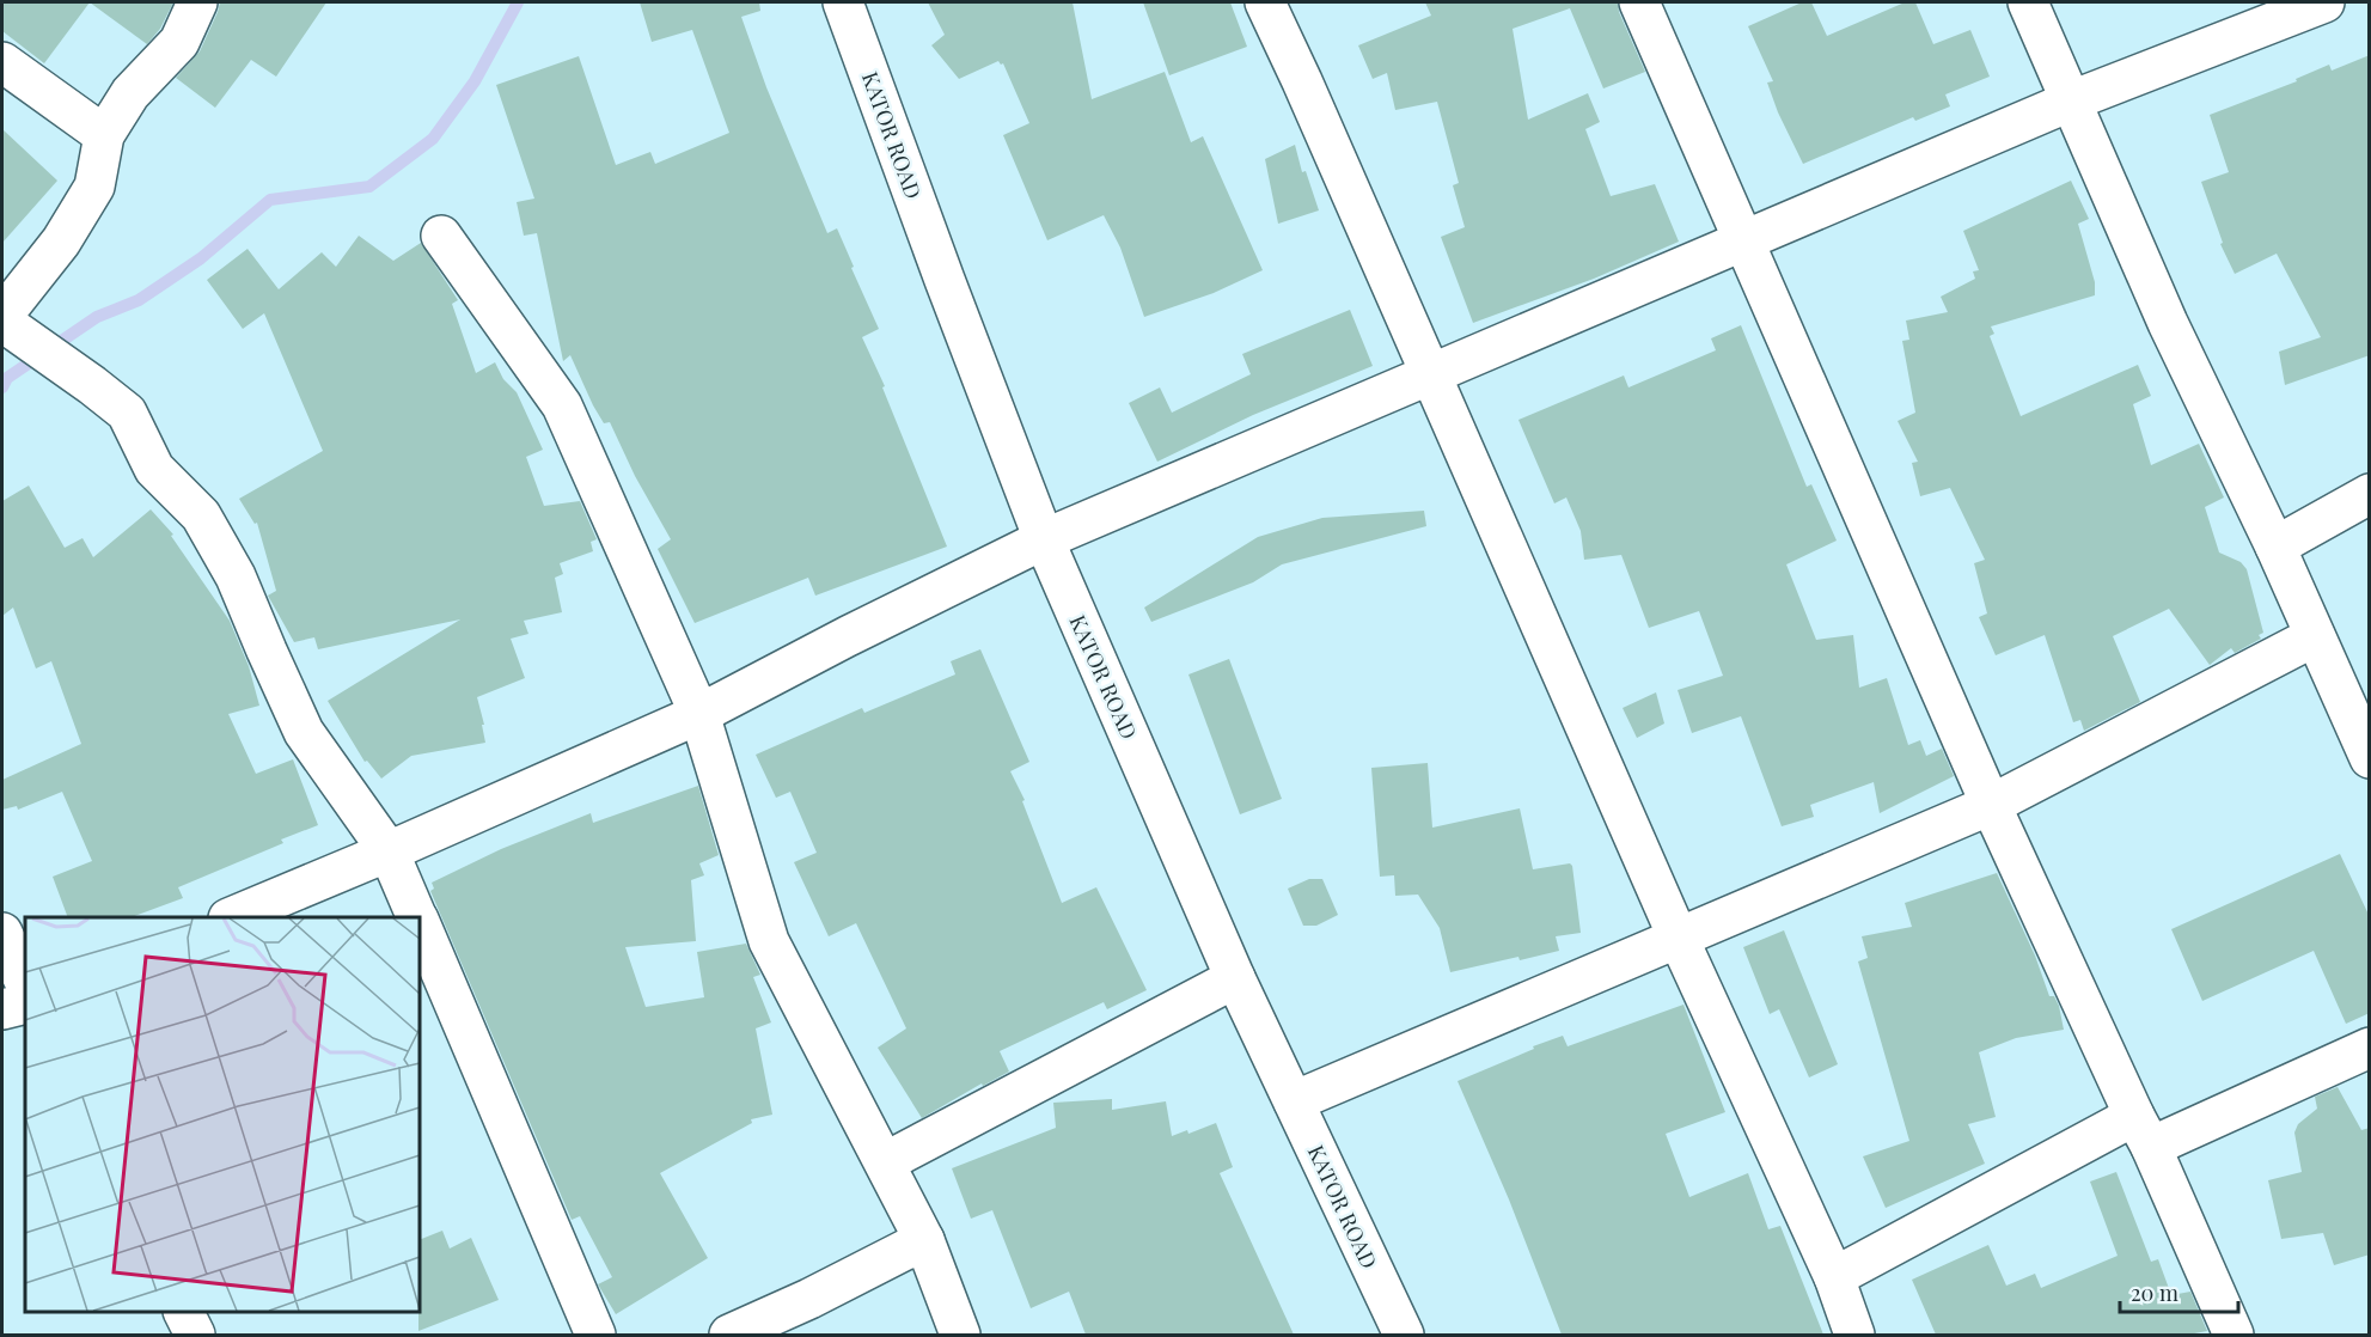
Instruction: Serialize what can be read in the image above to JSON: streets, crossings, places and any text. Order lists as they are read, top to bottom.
{
  "streets": {
    "street": ["KATOR ROAD"]
  },
  "scale_bar": "20 m"
}
